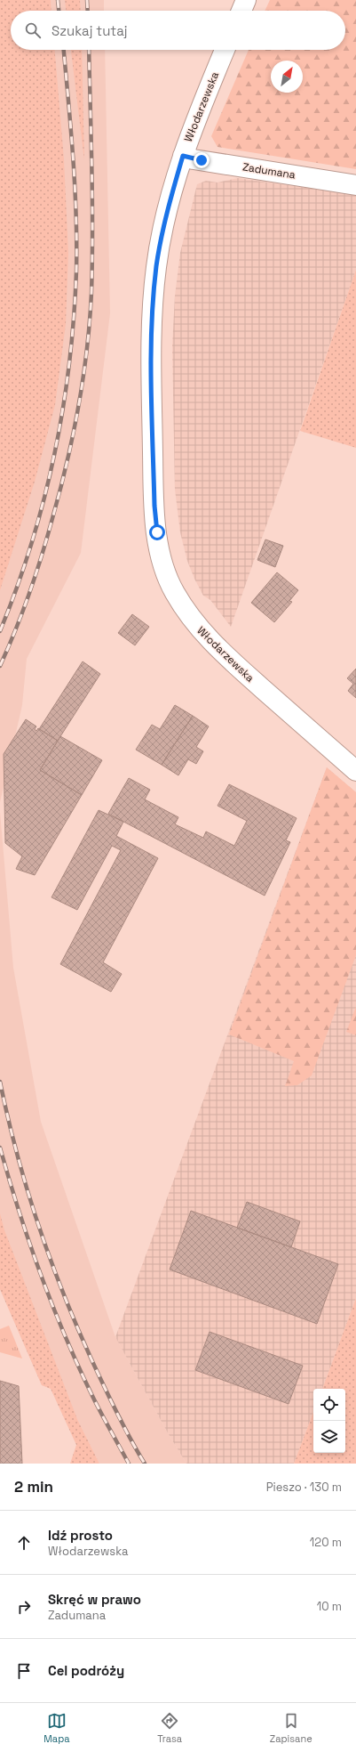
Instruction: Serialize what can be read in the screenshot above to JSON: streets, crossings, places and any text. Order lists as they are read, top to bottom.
{
  "streets": {
    "street": ["Włodarzewska", "Zadumana"]
  },
  "crossings": [
    ["Włodarzewska", "Zadumana"]
  ],
  "north": "top right",
  "page": {
    "search": "Szukaj tutaj",
    "heading": ["2 min", "Pieszo · 130 m"],
    "list": [
      ["Idź prosto", "Włodarzewska", "120 m"],
      ["Skręć w prawo", "Zadumana", "10 m"],
      "Cel podróży"
    ],
    "nav": ["Mapa", "Trasa", "Zapisane"]
  }
}
